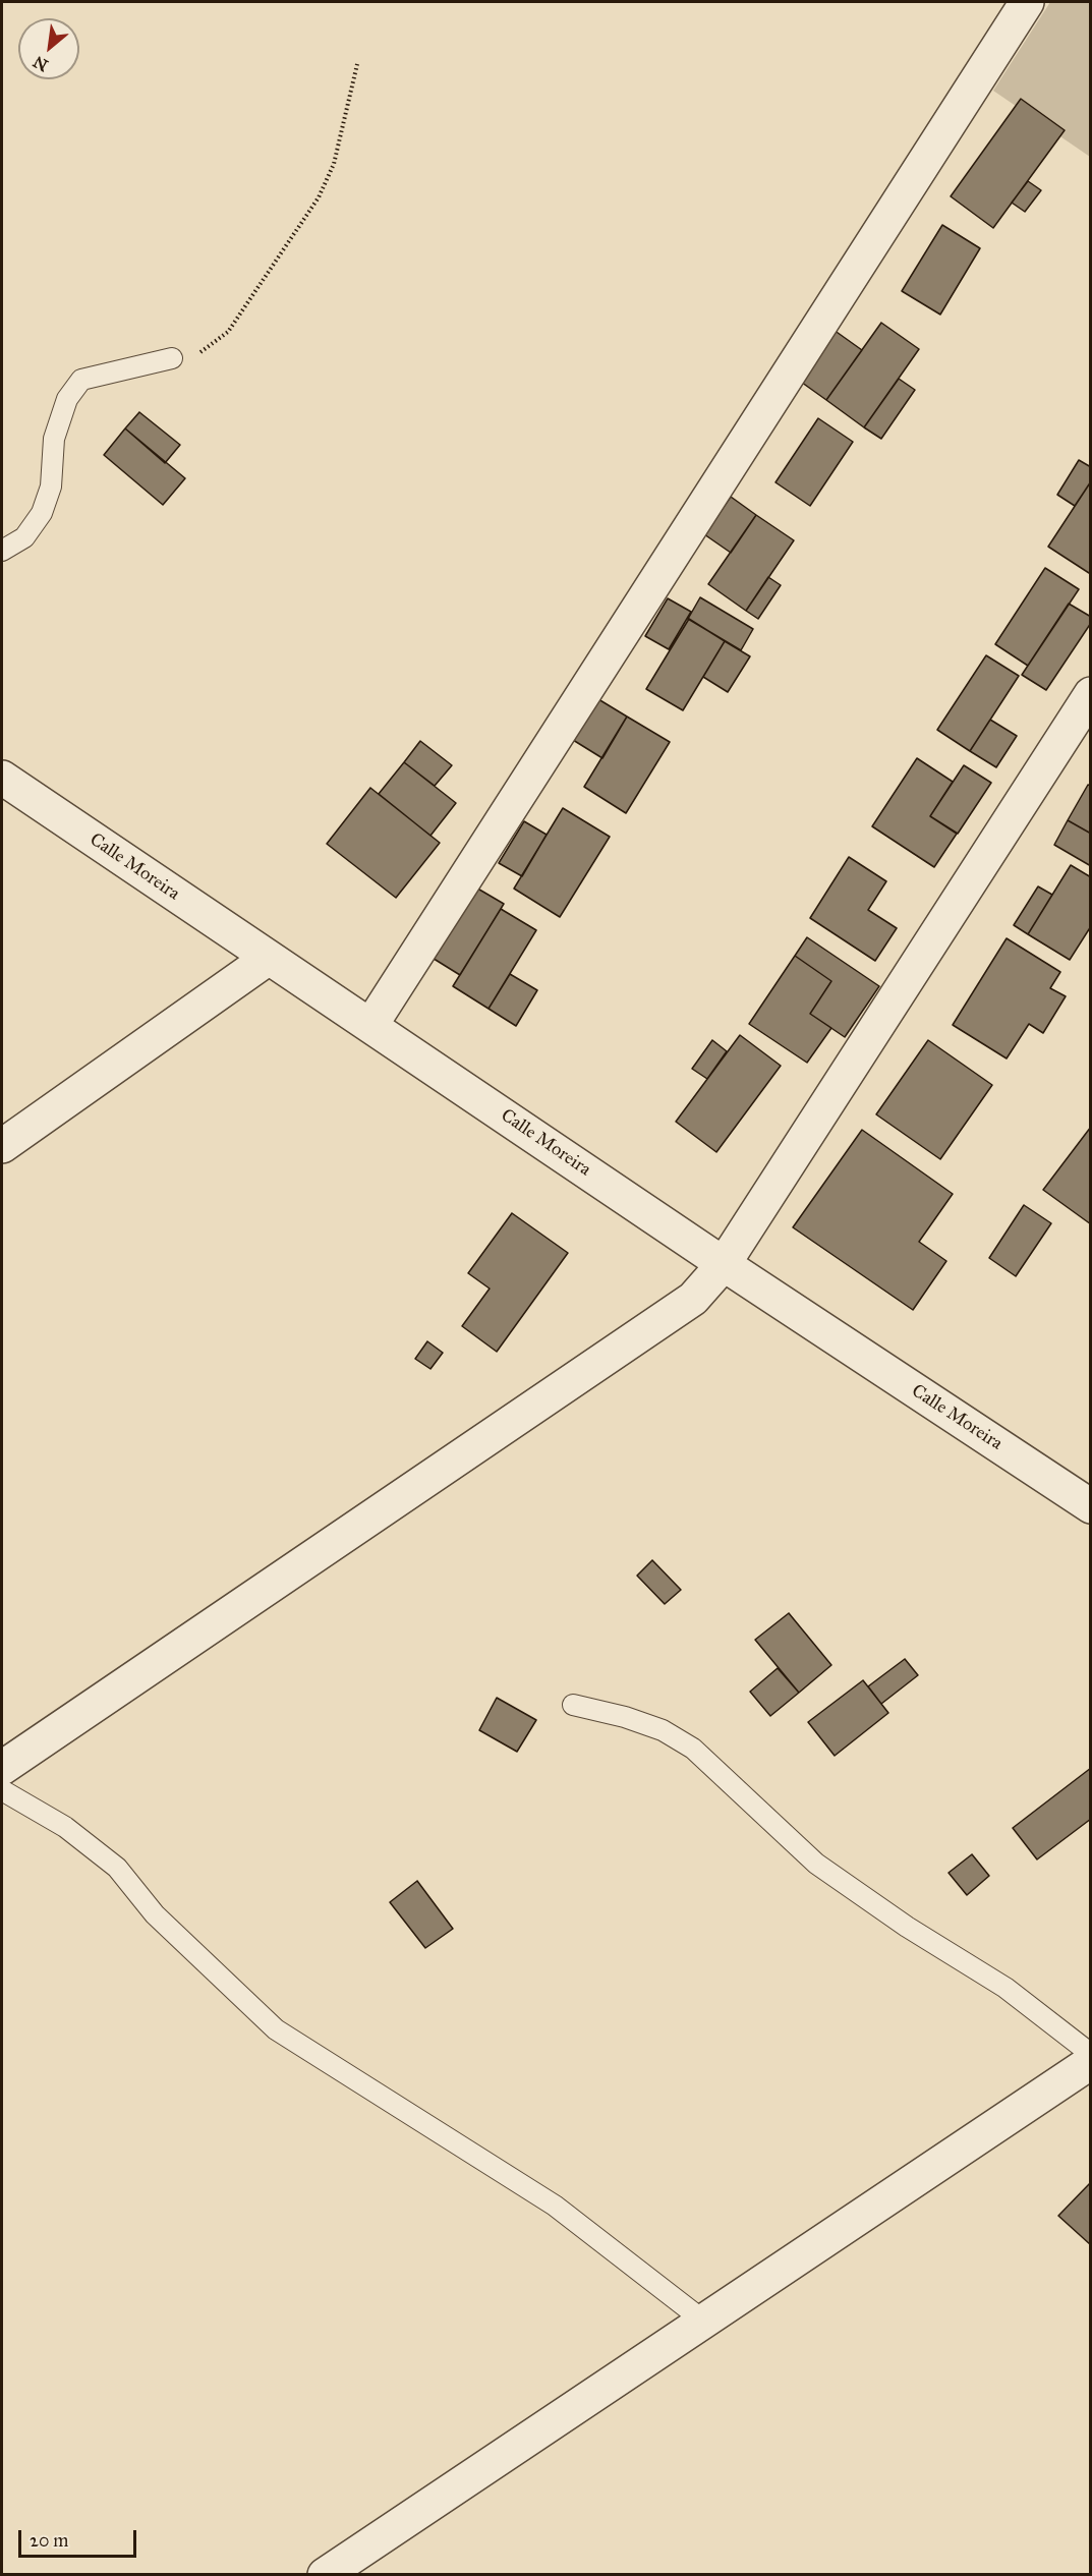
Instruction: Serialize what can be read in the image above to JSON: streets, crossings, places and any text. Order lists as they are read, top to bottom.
{
  "streets": {
    "street": ["Calle Moreira"]
  },
  "scale_bar": "20 m",
  "north": "bottom left"
}
